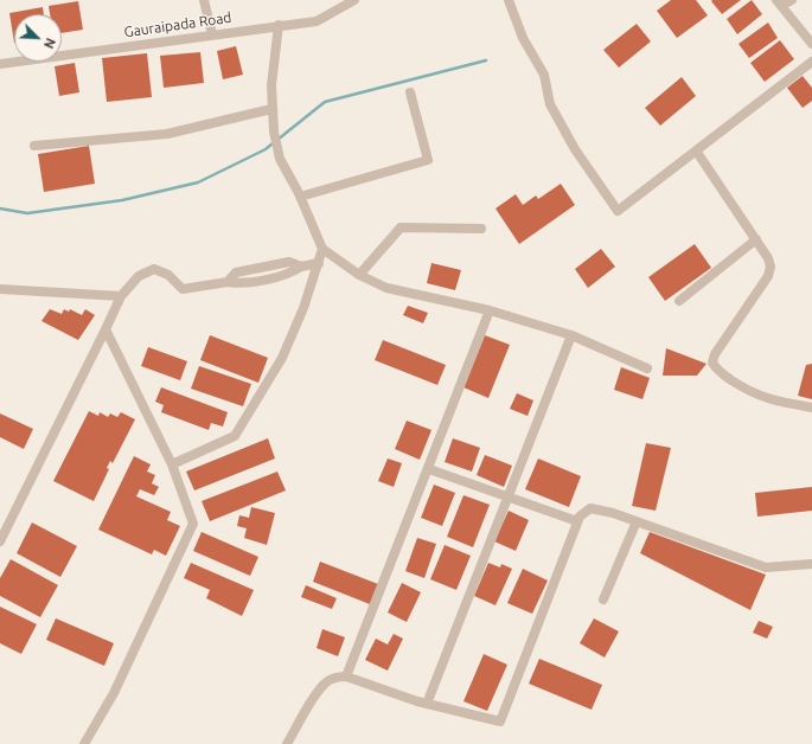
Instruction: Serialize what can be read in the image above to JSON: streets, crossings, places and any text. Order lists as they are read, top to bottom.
{
  "streets": {
    "street": ["Gauraipada Road"]
  },
  "north": "bottom right"
}
